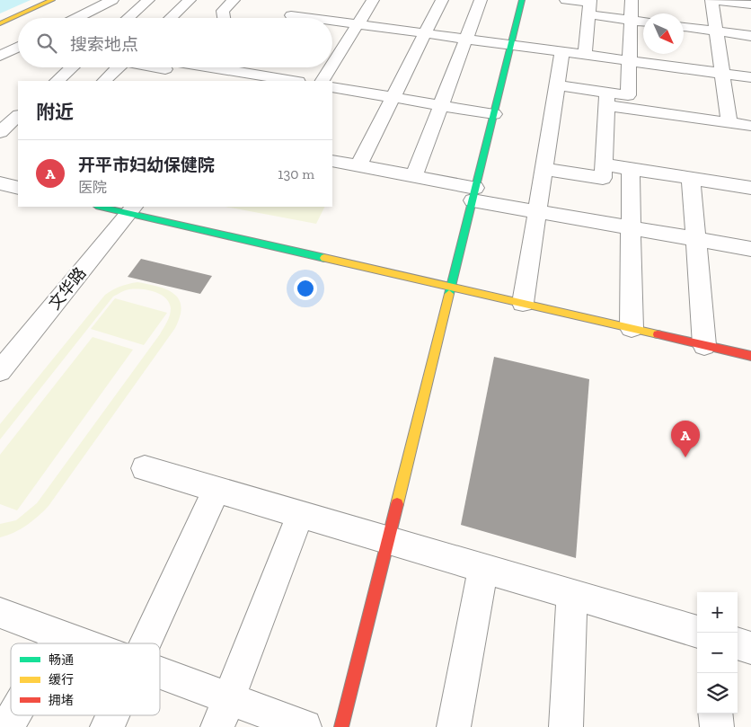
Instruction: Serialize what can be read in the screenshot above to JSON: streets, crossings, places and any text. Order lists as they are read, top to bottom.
{
  "streets": {
    "street": ["文华路"]
  },
  "legend": ["畅通", "缓行", "拥堵"],
  "north": "bottom right",
  "page": {
    "search": "搜索地点",
    "heading": "附近",
    "list": [
      {
        "mark": "A",
        "name": "开平市妇幼保健院",
        "note": "医院",
        "value": "130 m"
      }
    ],
    "pins": "A",
    "map_buttons": ["+", "−"]
  }
}
